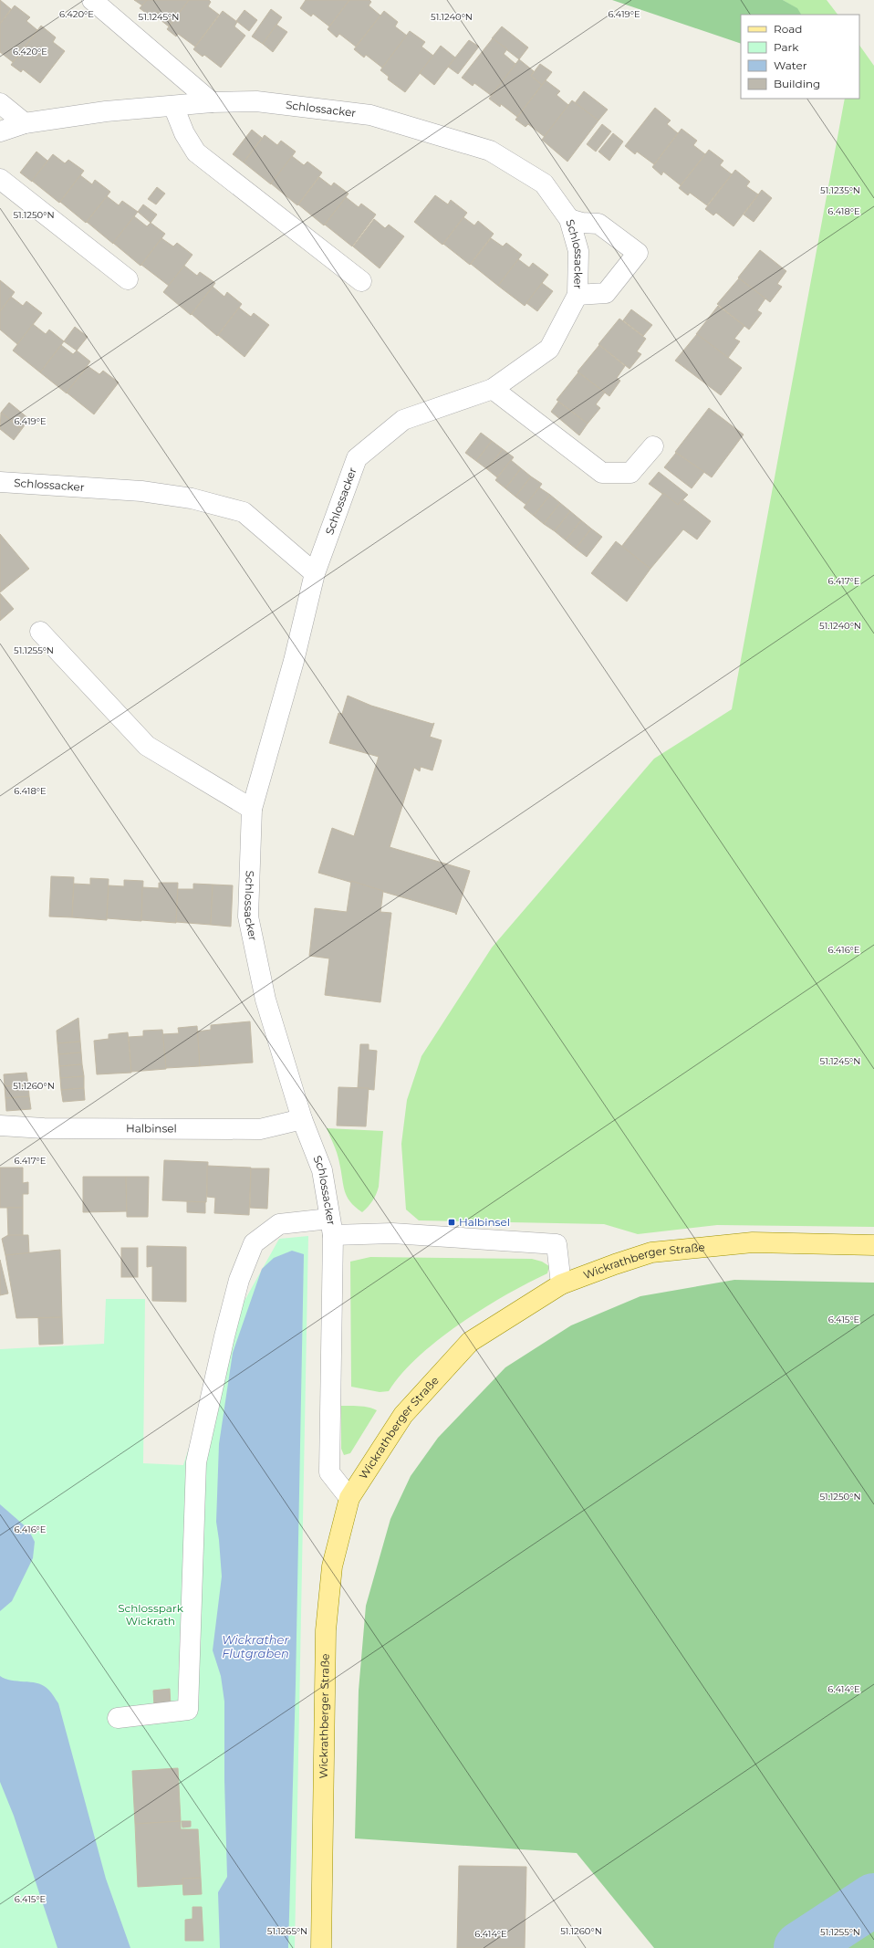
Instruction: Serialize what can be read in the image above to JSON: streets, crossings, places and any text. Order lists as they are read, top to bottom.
{
  "streets": {
    "main road": ["Wickrathberger Straße"],
    "street": ["Schlossacker", "Halbinsel"]
  },
  "crossings": [
    ["Schlossacker", "Halbinsel"],
    ["Schlossacker", "Wickrathberger Straße"]
  ],
  "water": ["Wickrather Flutgraben"],
  "parks": ["Schlosspark Wickrath"],
  "places": {
    "transit": ["Halbinsel"]
  },
  "legend": [
    "Road",
    "Park",
    "Water",
    "Building"
  ],
  "coordinates": [
    "6.420°E",
    "6.419°E",
    "51.1245°N",
    "51.1240°N",
    "51.1235°N",
    "6.418°E",
    "51.1250°N",
    "6.417°E",
    "51.1255°N",
    "6.416°E",
    "51.1260°N",
    "6.415°E",
    "6.414°E",
    "51.1265°N"
  ]
}
